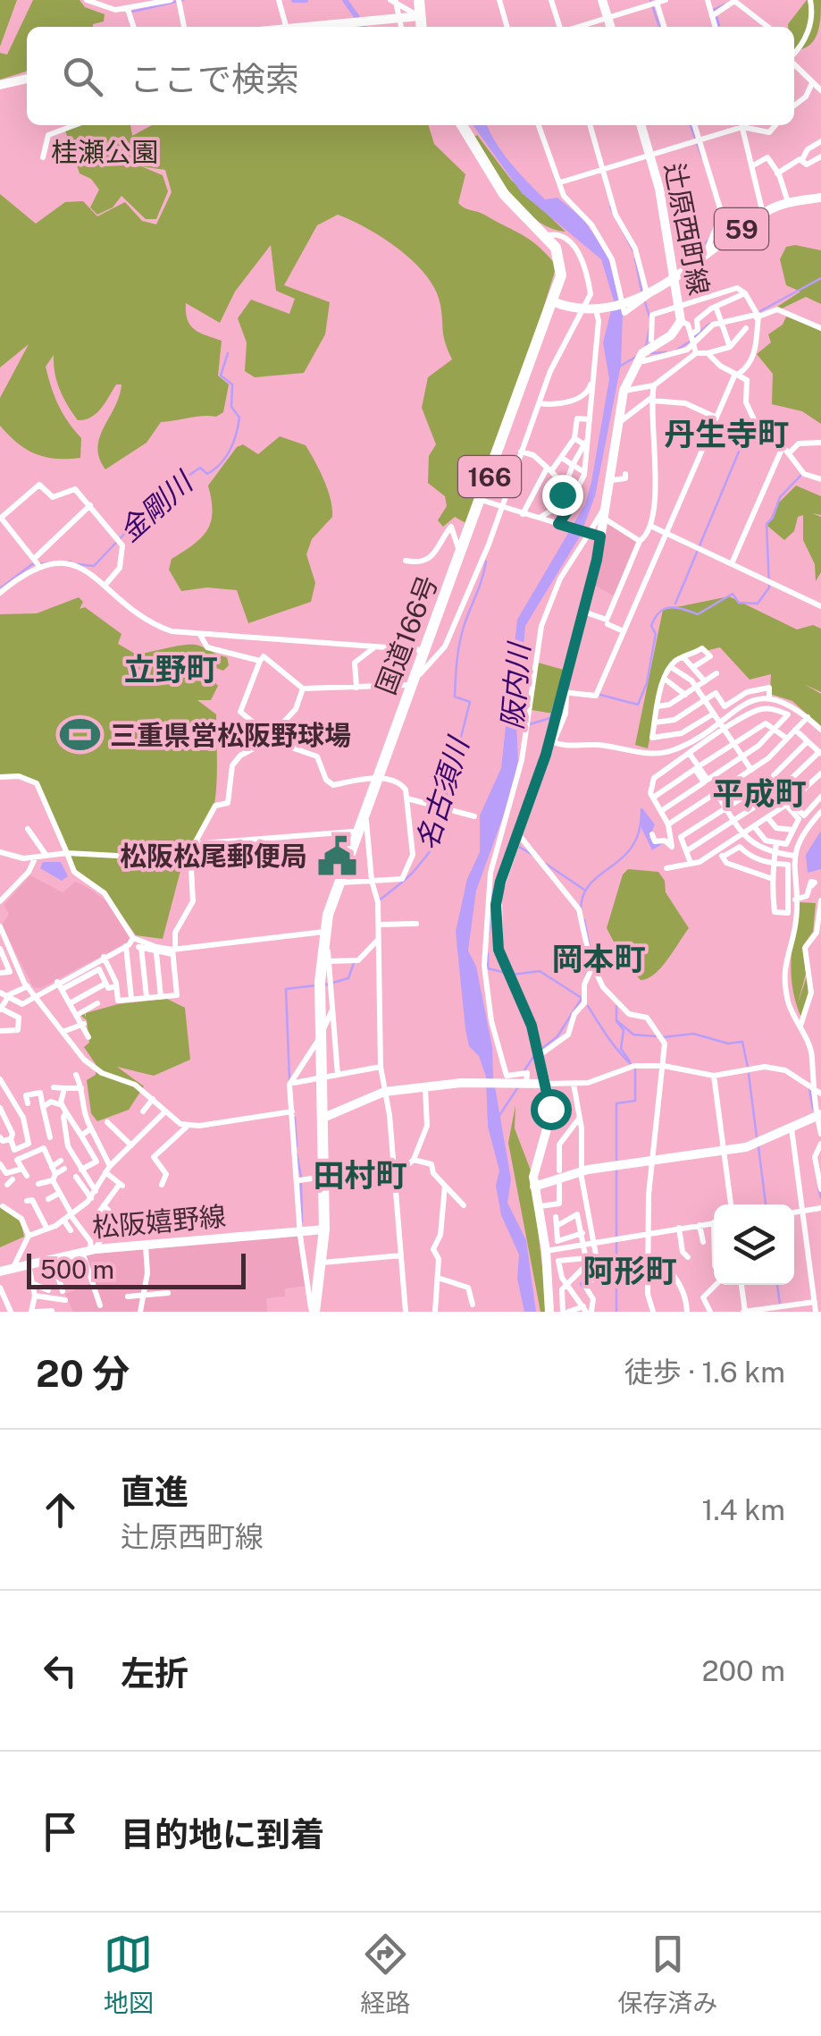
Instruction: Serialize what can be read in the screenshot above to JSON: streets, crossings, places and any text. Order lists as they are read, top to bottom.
{
  "streets": {
    "highway": ["166", "国道166号"],
    "main road": ["辻原西町線", "59", "松阪嬉野線"]
  },
  "crossings": [
    ["辻原西町線", "59"],
    ["59", "国道166号"],
    ["国道166号", "松阪嬉野線"]
  ],
  "districts": [
    "丹生寺町",
    "立野町",
    "平成町",
    "岡本町",
    "田村町",
    "阿形町"
  ],
  "water": ["金剛川", "阪内川", "名古須川"],
  "parks": ["桂瀬公園"],
  "places": {
    "sports": ["三重県営松阪野球場"],
    "public building": ["松阪松尾郵便局"]
  },
  "scale_bar": "500 m",
  "page": {
    "search": "ここで検索",
    "scale": "500 m",
    "heading": ["20 分", "徒歩 · 1.6 km"],
    "list": [
      ["直進", "辻原西町線", "1.4 km"],
      ["左折", "200 m"],
      "目的地に到着"
    ],
    "nav": ["地図", "経路", "保存済み"]
  }
}
